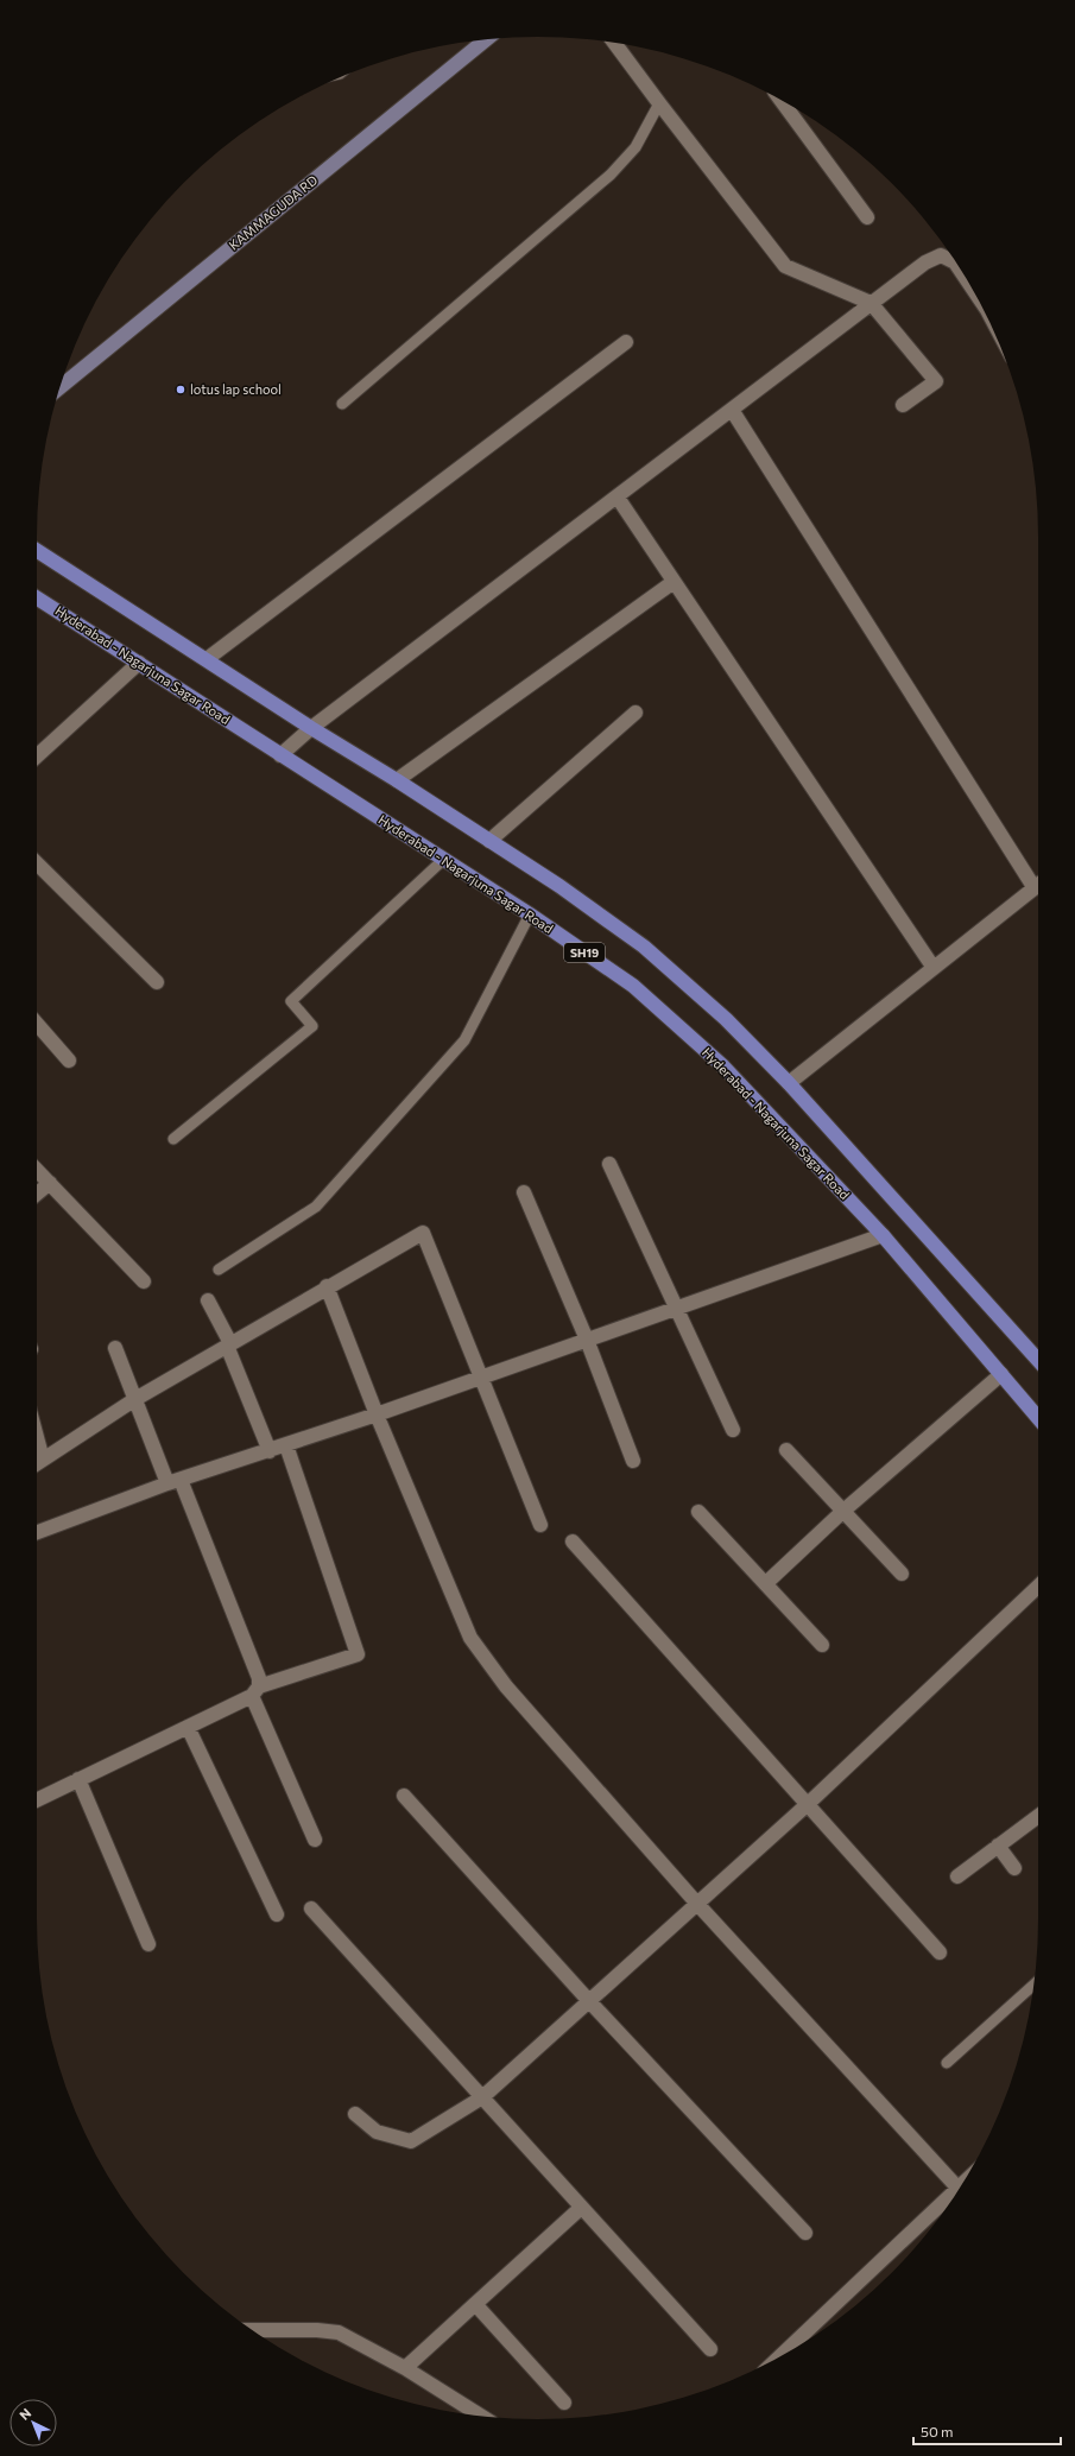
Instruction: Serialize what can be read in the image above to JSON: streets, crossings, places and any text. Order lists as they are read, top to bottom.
{
  "streets": {
    "main road": ["Hyderabad - Nagarjuna Sagar Road", "SH19"],
    "street": ["KAMMAGUDA RD"]
  },
  "places": ["lotus lap school"],
  "scale_bar": "50 m",
  "north": "top left"
}
